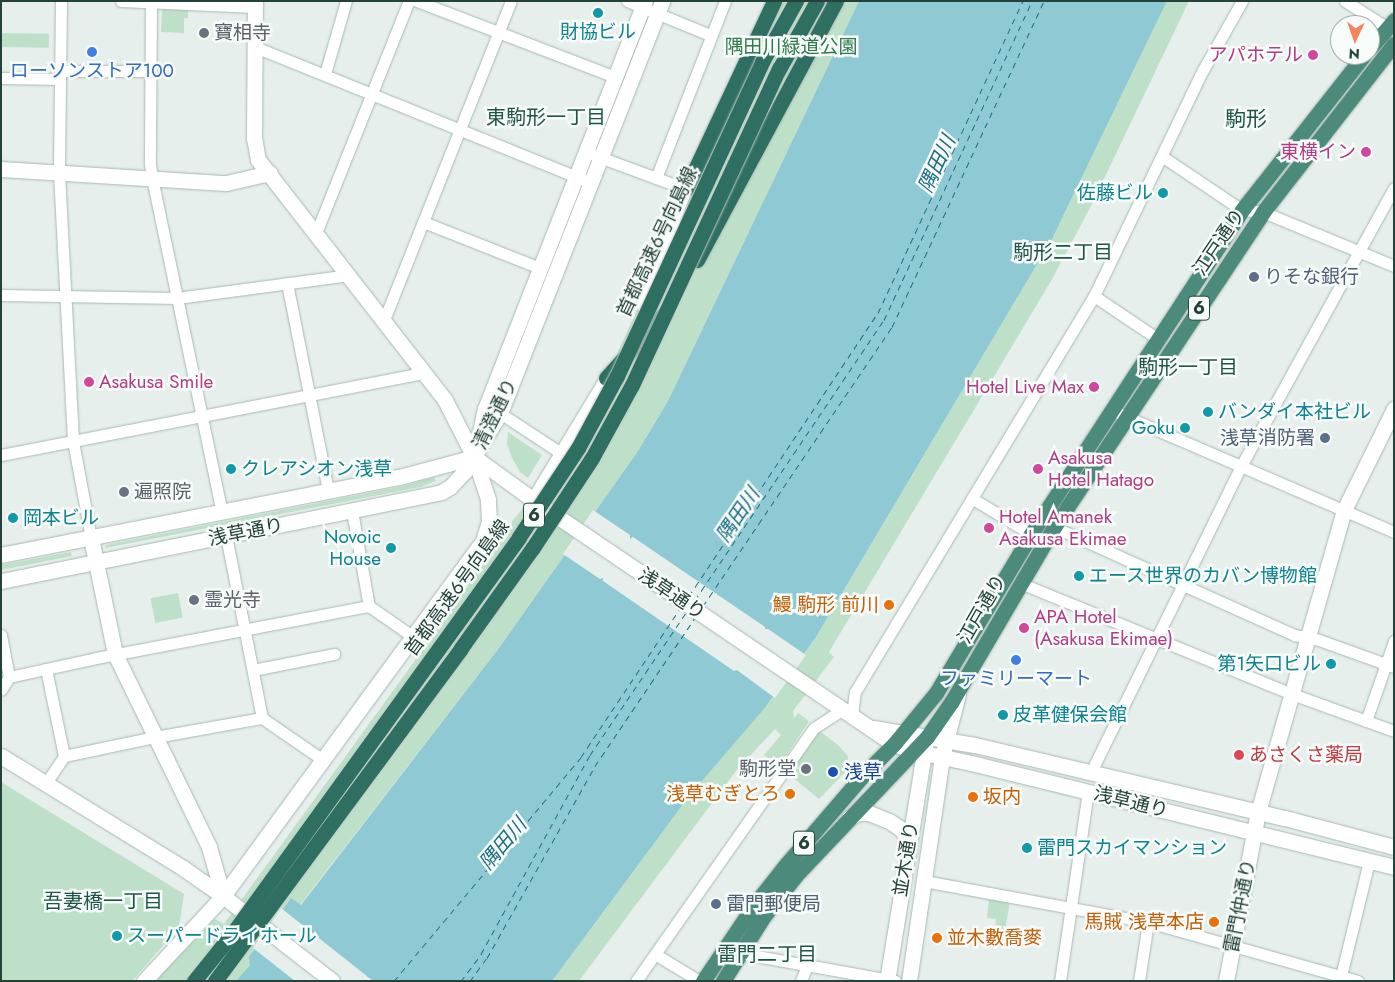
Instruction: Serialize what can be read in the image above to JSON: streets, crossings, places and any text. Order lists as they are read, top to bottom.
{
  "streets": {
    "highway": ["首都高速6号向島線", "江戸通り", "6"],
    "main road": [
      "清澄通り",
      "浅草通り",
      "並木通り",
      "雷門仲通り"
    ]
  },
  "crossings": [
    ["江戸通り", "浅草通り"],
    ["江戸通り", "並木通り"],
    ["清澄通り", "浅草通り"],
    ["浅草通り", "並木通り"],
    ["浅草通り", "雷門仲通り"]
  ],
  "districts": [
    "東駒形一丁目",
    "駒形",
    "駒形二丁目",
    "駒形一丁目",
    "吾妻橋一丁目",
    "雷門二丁目"
  ],
  "water": ["隅田川"],
  "parks": ["隅田川緑道公園"],
  "places": [
    "財協ビル",
    "寶相寺",
    "ローソンストア100",
    "アパホテル",
    "東横イン",
    "佐藤ビル",
    "りそな銀行",
    "Asakusa Smile",
    "Hotel Live Max",
    "バンダイ本社ビル",
    "Goku",
    "浅草消防署",
    "クレアシオン浅草",
    "Asakusa Hotel Hatago",
    "遍照院",
    "岡本ビル",
    "Hotel Amanek Asakusa Ekimae",
    "Novoic House",
    "エース世界のカバン博物館",
    "霊光寺",
    "鰻 駒形 前川",
    "APA Hotel (Asakusa Ekimae)",
    "ファミリーマート",
    "第1矢口ビル",
    "皮革健保会館",
    "あさくさ薬局",
    "駒形堂",
    "浅草",
    "浅草むぎとろ",
    "坂内",
    "雷門スカイマンション",
    "雷門郵便局",
    "馬賊 浅草本店",
    "スーパードライホール",
    "並木數喬麥"
  ],
  "north": "bottom"
}
